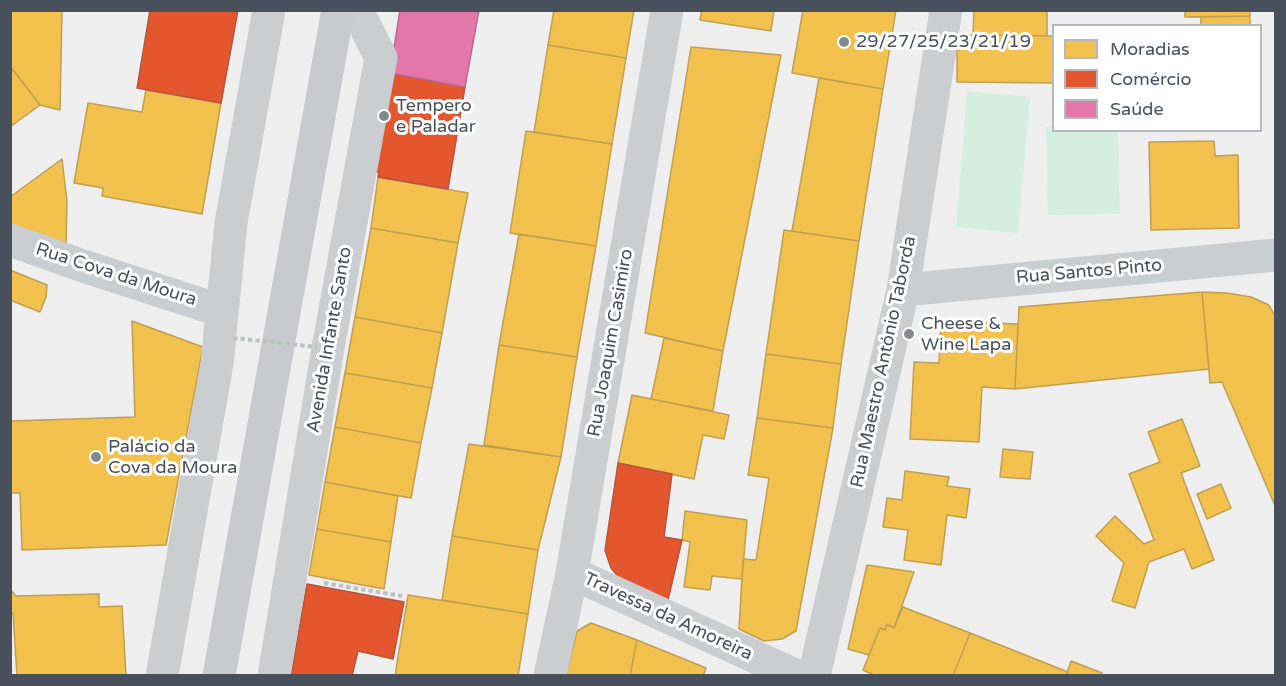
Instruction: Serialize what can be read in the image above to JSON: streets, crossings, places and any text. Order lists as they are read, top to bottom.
{
  "streets": {
    "street": [
      "Rua Santos Pinto",
      "Rua Cova da Moura",
      "Avenida Infante Santo",
      "Rua Joaquim Casimiro",
      "Rua Maestro António Taborda",
      "Travessa da Amoreira"
    ]
  },
  "crossings": [
    ["Rua Santos Pinto", "Rua Maestro António Taborda"],
    ["Rua Joaquim Casimiro", "Travessa da Amoreira"]
  ],
  "places": [
    "29/27/25/23/21/19",
    "Tempero e Paladar",
    "Cheese & Wine Lapa",
    "Palácio da Cova da Moura"
  ],
  "legend": ["Moradias", "Comércio", "Saúde"]
}
